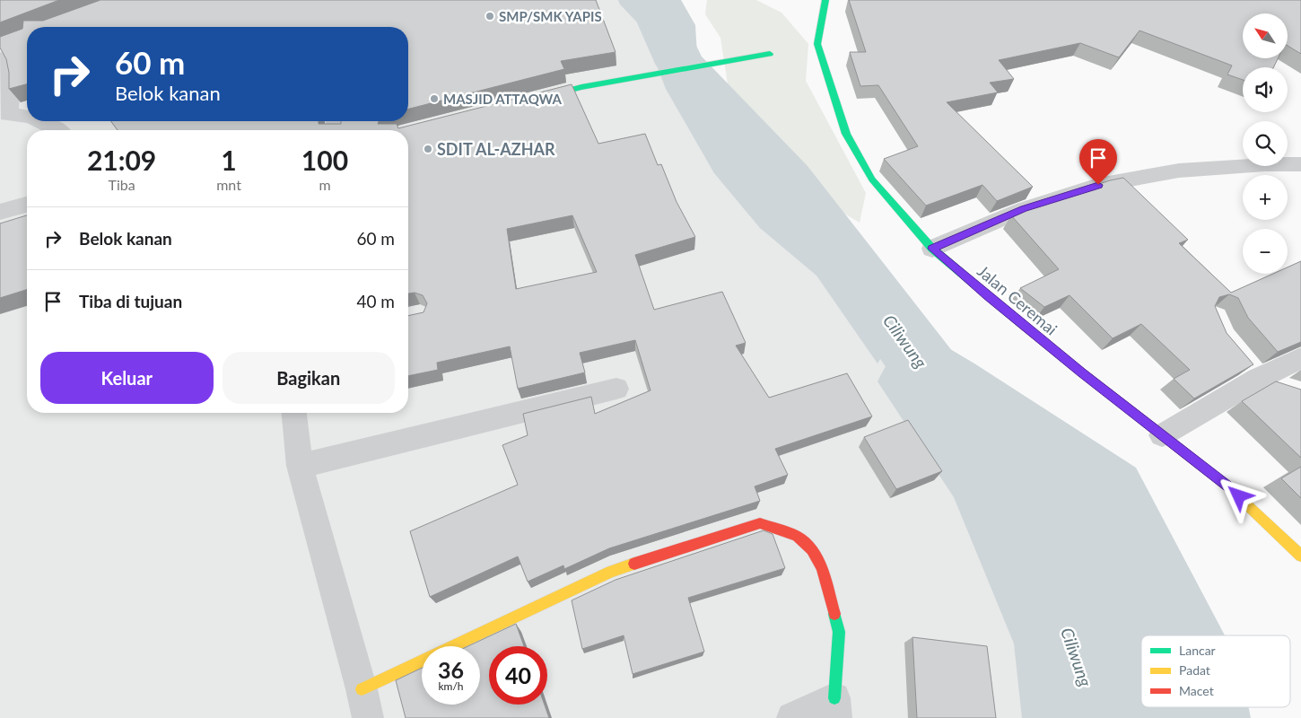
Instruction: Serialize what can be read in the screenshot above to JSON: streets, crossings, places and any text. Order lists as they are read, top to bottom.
{
  "streets": {
    "street": ["Jalan Ceremai"]
  },
  "water": ["Ciliwung"],
  "places": ["SMP/SMK YAPIS", "MASJID ATTAQWA", "SDIT AL-AZHAR"],
  "legend": ["Lancar", "Padat", "Macet"],
  "north": "top left",
  "page": {
    "map_buttons": ["+", "−"],
    "turn": ["60 m", "Belok kanan"],
    "eta": [
      "21:09",
      "Tiba",
      "1",
      "mnt",
      "100",
      "m"
    ],
    "list": [
      {
        "name": "Belok kanan",
        "value": "60 m"
      },
      {
        "name": "Tiba di tujuan",
        "value": "40 m"
      }
    ],
    "buttons": ["Keluar", "Bagikan"],
    "speed": "36 km/h",
    "limit": "40"
  }
}
